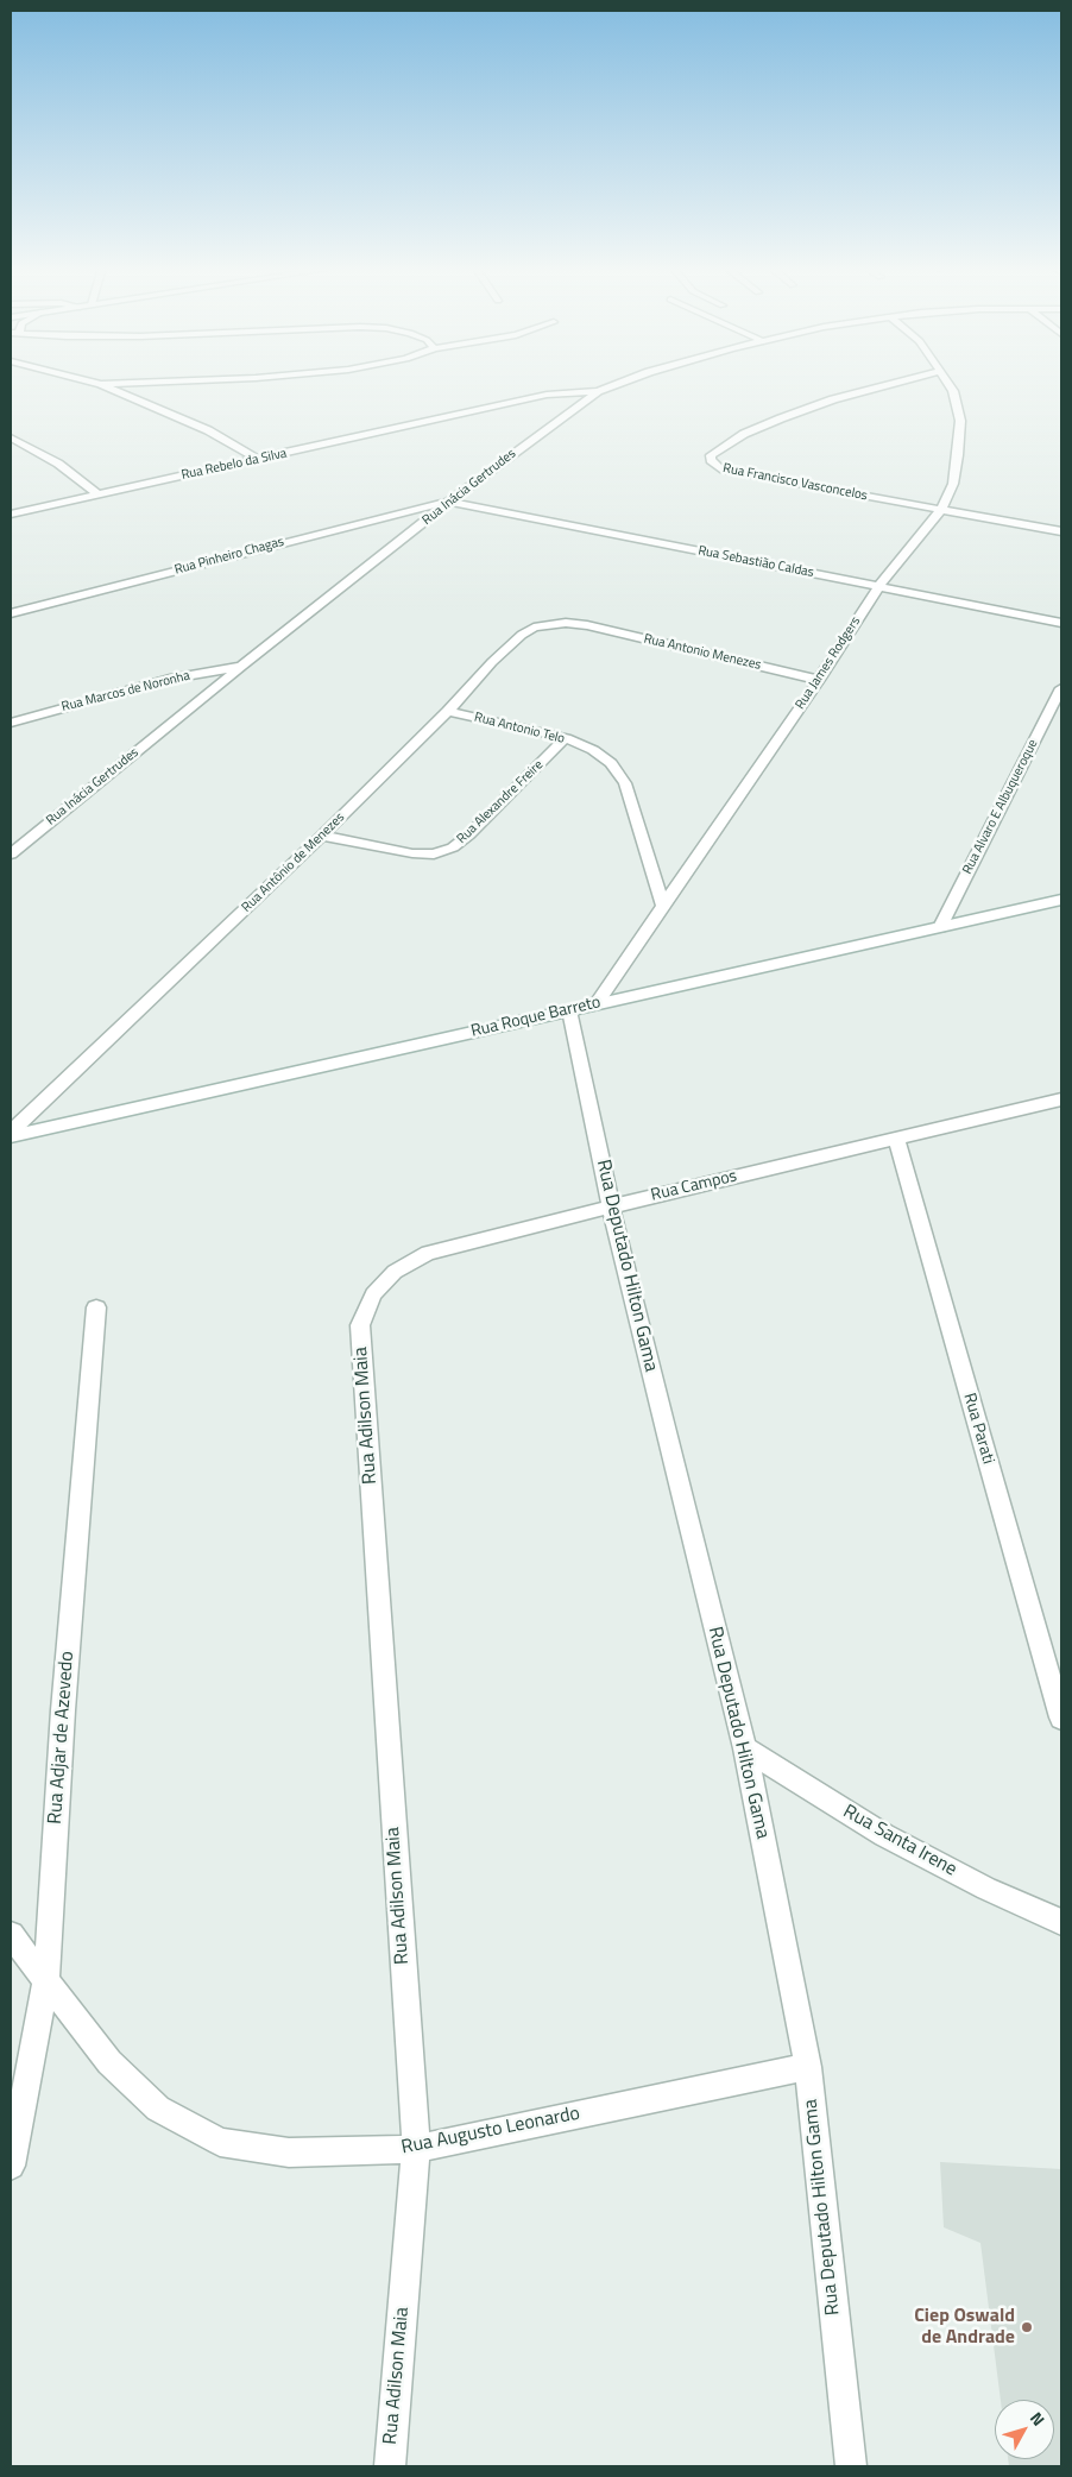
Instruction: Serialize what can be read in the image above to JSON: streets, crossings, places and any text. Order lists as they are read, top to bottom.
{
  "streets": {
    "street": [
      "Rua Rebelo da Silva",
      "Rua Francisco Vasconcelos",
      "Rua Inácia Gertrudes",
      "Rua Pinheiro Chagas",
      "Rua Sebastião Caldas",
      "Rua Antonio Menezes",
      "Rua James Rodgers",
      "Rua Marcos de Noronha",
      "Rua Antonio Telo",
      "Rua Alexandre Freire",
      "Rua Alvaro E Albuqueroque",
      "Rua Antônio de Menezes",
      "Rua Roque Barreto",
      "Rua Campos",
      "Rua Deputado Hilton Gama",
      "Rua Adilson Maia",
      "Rua Parati",
      "Rua Adjar de Azevedo",
      "Rua Santa Irene",
      "Rua Augusto Leonardo"
    ]
  },
  "crossings": [
    ["Rua Rebelo da Silva", "Rua Inácia Gertrudes"],
    ["Rua Francisco Vasconcelos", "Rua James Rodgers"],
    ["Rua Inácia Gertrudes", "Rua Pinheiro Chagas"],
    ["Rua Inácia Gertrudes", "Rua Sebastião Caldas"],
    ["Rua Inácia Gertrudes", "Rua Marcos de Noronha"],
    ["Rua Pinheiro Chagas", "Rua Sebastião Caldas"],
    ["Rua Sebastião Caldas", "Rua James Rodgers"],
    ["Rua Antonio Menezes", "Rua James Rodgers"],
    ["Rua Antonio Menezes", "Rua Antônio de Menezes"],
    ["Rua James Rodgers", "Rua Antonio Telo"],
    ["Rua James Rodgers", "Rua Roque Barreto"],
    ["Rua Antonio Telo", "Rua Alexandre Freire"],
    ["Rua Antonio Telo", "Rua Antônio de Menezes"],
    ["Rua Alexandre Freire", "Rua Antônio de Menezes"],
    ["Rua Alvaro E Albuqueroque", "Rua Roque Barreto"],
    ["Rua Antônio de Menezes", "Rua Roque Barreto"],
    ["Rua Roque Barreto", "Rua Deputado Hilton Gama"],
    ["Rua Campos", "Rua Deputado Hilton Gama"],
    ["Rua Campos", "Rua Adilson Maia"],
    ["Rua Campos", "Rua Parati"],
    ["Rua Deputado Hilton Gama", "Rua Santa Irene"],
    ["Rua Deputado Hilton Gama", "Rua Augusto Leonardo"],
    ["Rua Adilson Maia", "Rua Augusto Leonardo"],
    ["Rua Adjar de Azevedo", "Rua Augusto Leonardo"]
  ],
  "places": ["Ciep Oswald de Andrade"],
  "north": "top right"
}
